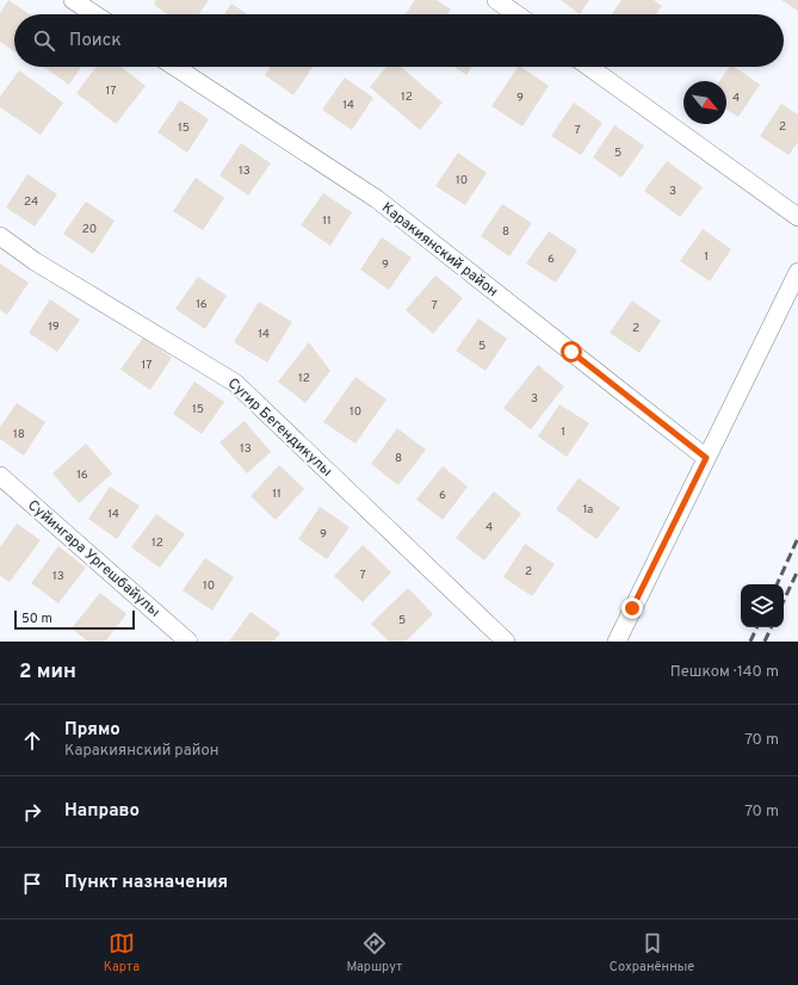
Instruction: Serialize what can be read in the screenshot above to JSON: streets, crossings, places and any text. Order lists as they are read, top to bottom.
{
  "streets": {
    "street": ["Каракиянский район", "Сугир Бегендикулы", "Суйингара Ургешбайулы"]
  },
  "house_numbers": [
    "17",
    "12",
    "9",
    "4",
    "14",
    "2",
    "15",
    "7",
    "5",
    "13",
    "10",
    "3",
    "24",
    "11",
    "20",
    "8",
    "1",
    "6",
    "9",
    "16",
    "7",
    "19",
    "2",
    "14",
    "5",
    "17",
    "12",
    "3",
    "15",
    "10",
    "1",
    "18",
    "13",
    "8",
    "16",
    "11",
    "6",
    "1а",
    "14",
    "4",
    "9",
    "12",
    "2",
    "7",
    "13",
    "10",
    "5"
  ],
  "scale_bar": "50 m",
  "north": "bottom right",
  "page": {
    "search": "Поиск",
    "scale": "50 m",
    "heading": ["2 мин", "Пешком · 140 m"],
    "list": [
      ["Прямо", "Каракиянский район", "70 m"],
      ["Направо", "70 m"],
      "Пункт назначения"
    ],
    "nav": ["Карта", "Маршрут", "Сохранённые"]
  }
}
